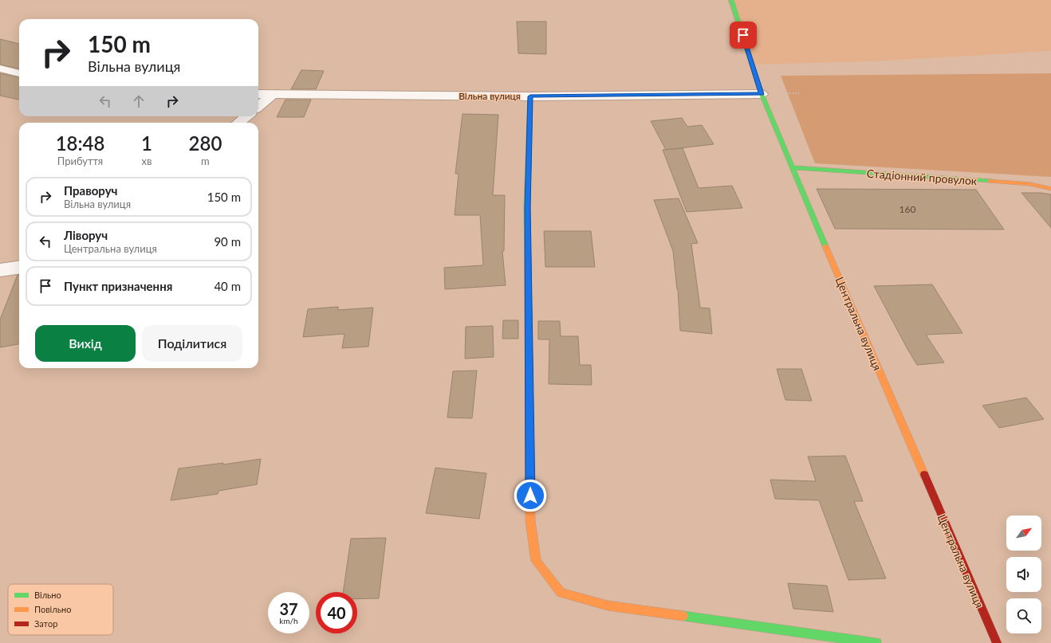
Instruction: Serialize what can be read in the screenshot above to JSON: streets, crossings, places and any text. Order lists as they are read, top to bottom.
{
  "streets": {
    "street": ["Вільна вулиця", "Стадіонний провулок", "Центральна вулиця"]
  },
  "crossings": [
    ["Вільна вулиця", "Центральна вулиця"],
    ["Стадіонний провулок", "Центральна вулиця"]
  ],
  "house_numbers": ["160"],
  "legend": ["Вільно", "Повільно", "Затор"],
  "north": "top right",
  "page": {
    "turn": ["150 m", "Вільна вулиця"],
    "eta": [
      "18:48",
      "Прибуття",
      "1",
      "хв",
      "280",
      "m"
    ],
    "list": [
      {
        "name": "Праворуч",
        "note": "Вільна вулиця",
        "value": "150 m"
      },
      {
        "name": "Ліворуч",
        "note": "Центральна вулиця",
        "value": "90 m"
      },
      {
        "name": "Пункт призначення",
        "value": "40 m"
      }
    ],
    "buttons": ["Вихід", "Поділитися"],
    "speed": "37 km/h",
    "limit": "40"
  }
}
